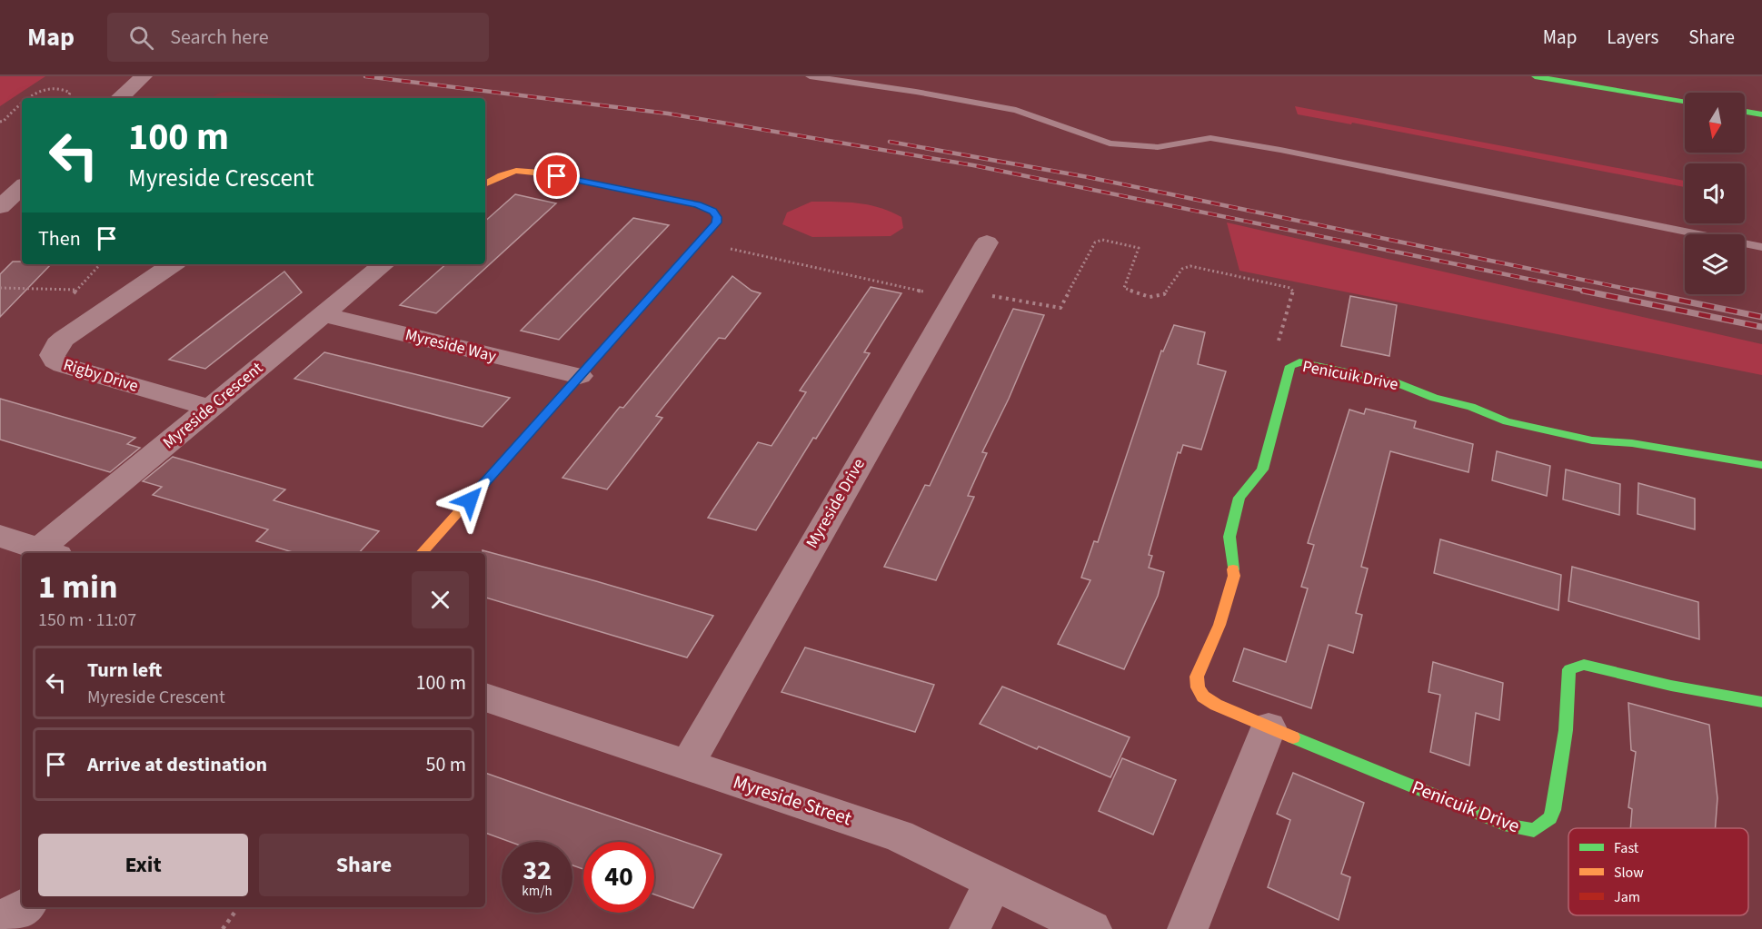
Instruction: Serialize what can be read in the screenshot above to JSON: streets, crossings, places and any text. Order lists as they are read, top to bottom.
{
  "streets": {
    "street": [
      "Myreside Way",
      "Rigby Drive",
      "Penicuik Drive",
      "Myreside Crescent",
      "Myreside Drive",
      "Myreside Street"
    ]
  },
  "crossings": [
    ["Myreside Way", "Myreside Crescent"],
    ["Rigby Drive", "Myreside Crescent"],
    ["Myreside Drive", "Myreside Street"]
  ],
  "legend": ["Fast", "Slow", "Jam"],
  "north": "bottom",
  "page": {
    "header": "Map",
    "search": "Search here",
    "nav": ["Map", "Layers", "Share"],
    "turn": ["100 m", "Myreside Crescent"],
    "then": "Then",
    "heading": ["1 min", "150 m · 11:07"],
    "list": [
      {
        "name": "Turn left",
        "note": "Myreside Crescent",
        "value": "100 m"
      },
      {
        "name": "Arrive at destination",
        "value": "50 m"
      }
    ],
    "buttons": ["Exit", "Share"],
    "speed": "32 km/h",
    "limit": "40"
  }
}
